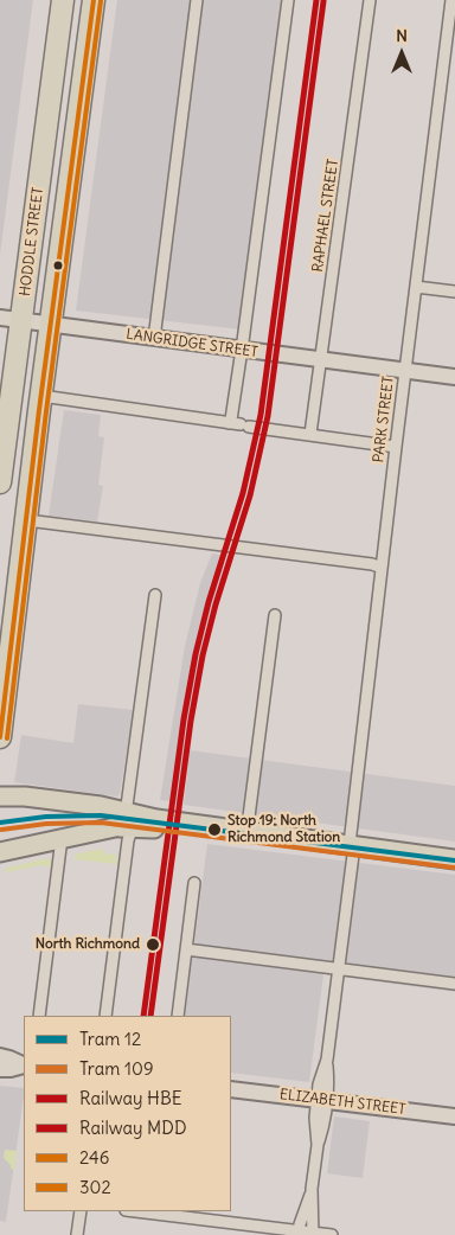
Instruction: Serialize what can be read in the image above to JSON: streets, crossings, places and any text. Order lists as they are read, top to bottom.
{
  "streets": {
    "highway": ["HODDLE STREET"],
    "street": [
      "RAPHAEL STREET",
      "LANGRIDGE STREET",
      "PARK STREET",
      "ELIZABETH STREET"
    ]
  },
  "crossings": [
    ["RAPHAEL STREET", "LANGRIDGE STREET"],
    ["HODDLE STREET", "LANGRIDGE STREET"],
    ["LANGRIDGE STREET", "PARK STREET"],
    ["PARK STREET", "ELIZABETH STREET"]
  ],
  "places": ["Stop 19: North Richmond Station", "North Richmond"],
  "lines": [
    "rail line HBE",
    "transit line 246",
    "rail line MDD",
    "transit line 302",
    "tram line 12",
    "tram line 109"
  ],
  "legend": [
    "Tram 12",
    "Tram 109",
    "Railway HBE",
    "Railway MDD",
    "246",
    "302"
  ],
  "north": "top"
}
